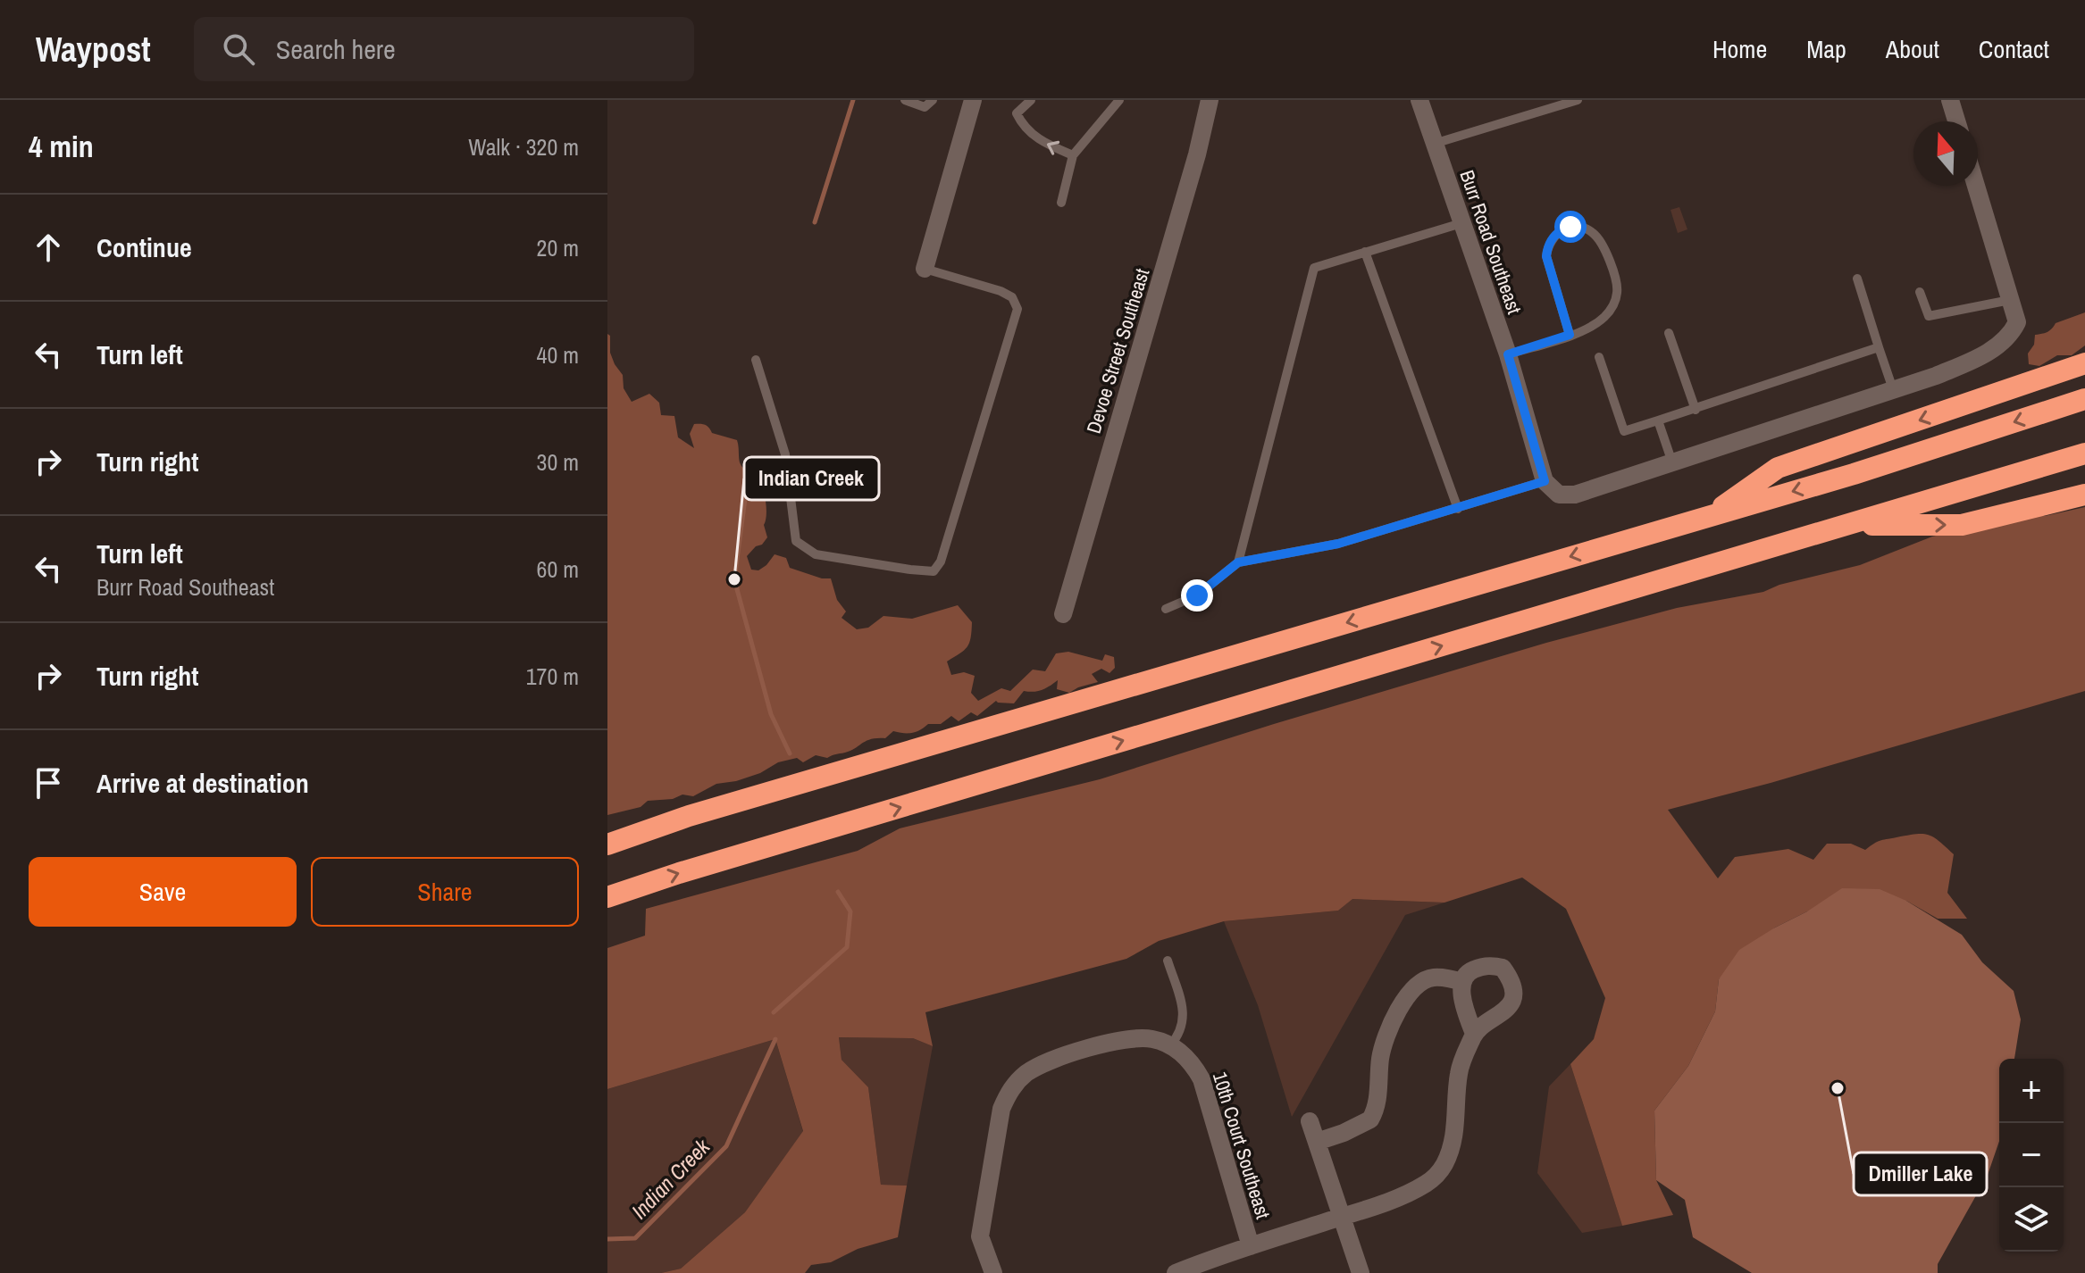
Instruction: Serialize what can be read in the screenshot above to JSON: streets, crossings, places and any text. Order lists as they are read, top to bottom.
{
  "streets": {
    "street": ["Burr Road Southeast", "Devoe Street Southeast", "10th Court Southeast"]
  },
  "water": ["Indian Creek"],
  "places": ["Indian Creek", "Dmiller Lake"],
  "north": "top",
  "page": {
    "header": "Waypost",
    "search": "Search here",
    "nav": [
      "Home",
      "Map",
      "About",
      "Contact"
    ],
    "heading": ["4 min", "Walk · 320 m"],
    "list": [
      ["Continue", "20 m"],
      ["Turn left", "40 m"],
      ["Turn right", "30 m"],
      ["Turn left", "Burr Road Southeast", "60 m"],
      ["Turn right", "170 m"],
      "Arrive at destination"
    ],
    "buttons": ["Save", "Share"],
    "map_buttons": ["+", "−"]
  }
}
